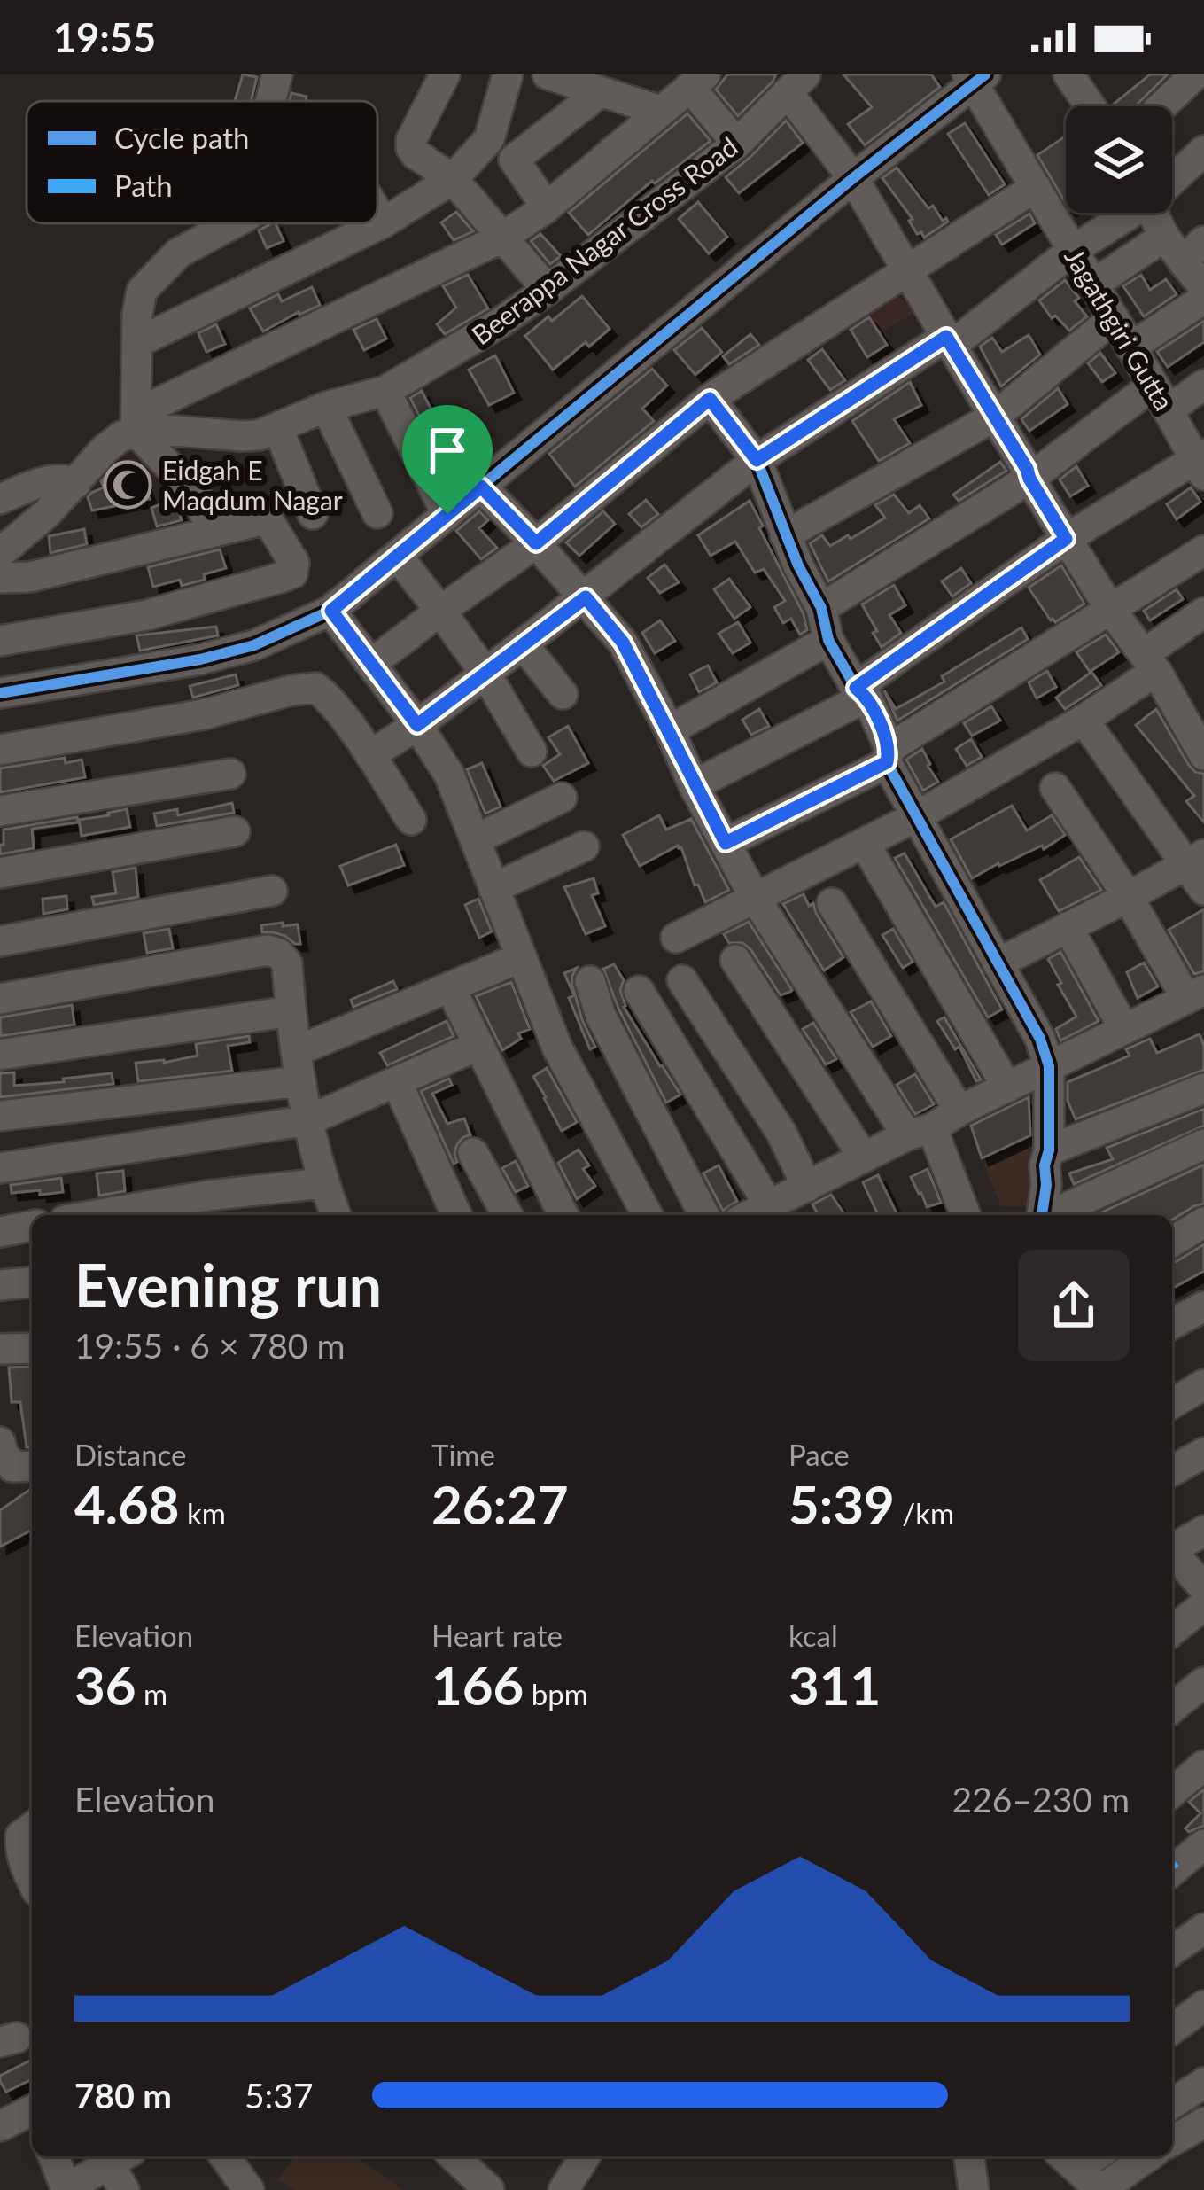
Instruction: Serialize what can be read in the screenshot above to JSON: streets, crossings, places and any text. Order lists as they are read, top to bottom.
{
  "streets": {
    "street": ["Beerappa Nagar Cross Road", "Jagathgiri Gutta"]
  },
  "places": {
    "mosque": ["Eidgah E Maqdum Nagar"]
  },
  "legend": ["Cycle path", "Path"],
  "page": {
    "status": "19:55",
    "heading": ["Evening run", "19:55 · 6 × 780 m"],
    "stats": [
      ["Distance", "4.68 km"],
      ["Time", "26:27"],
      ["Pace", "5:39 /km"],
      ["Elevation", "36 m"],
      ["Heart rate", "166 bpm"],
      ["kcal", "311"]
    ],
    "chart": ["Elevation", "226–230 m"],
    "list": [
      {
        "name": "780 m",
        "note": "5:37"
      }
    ]
  }
}
